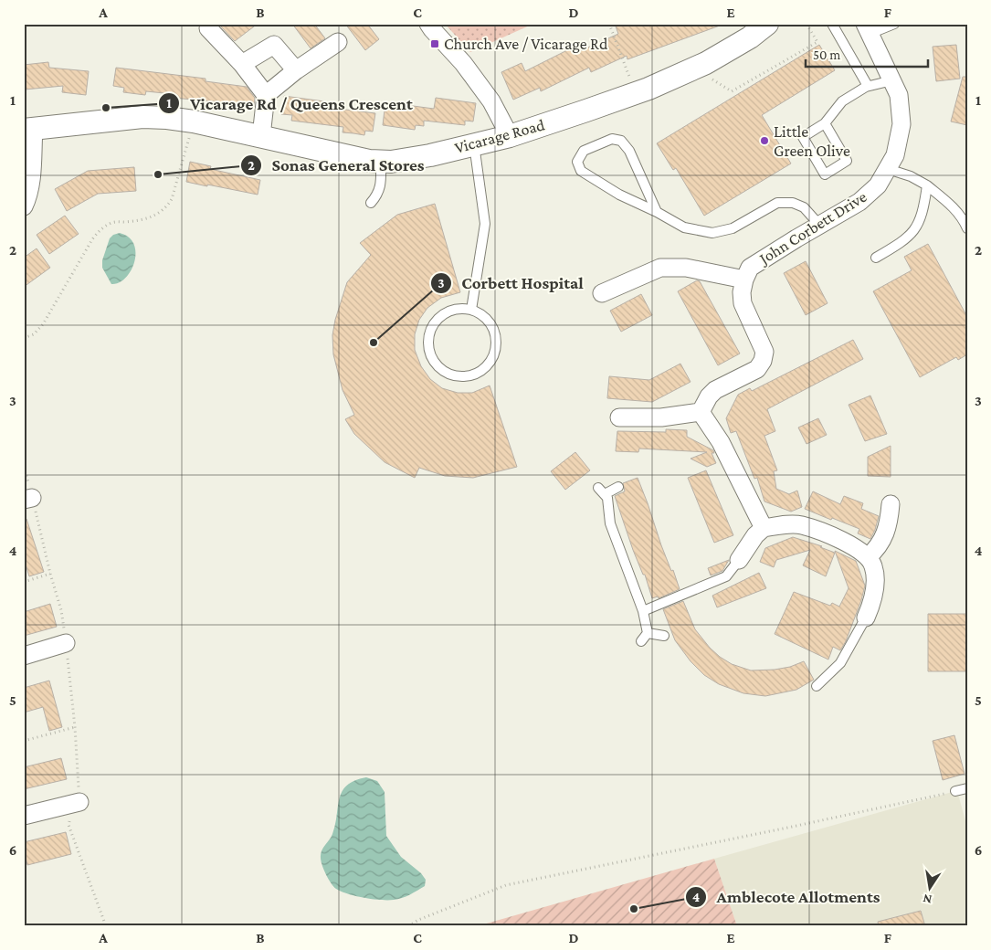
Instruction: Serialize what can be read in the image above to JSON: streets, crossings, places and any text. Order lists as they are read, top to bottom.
{
  "streets": {
    "street": ["Vicarage Road", "John Corbett Drive"]
  },
  "places": {
    "transit": ["Church Ave / Vicarage Rd"],
    "other": [
      "Vicarage Rd / Queens Crescent",
      "Little Green Olive",
      "Sonas General Stores",
      "Corbett Hospital",
      "Amblecote Allotments"
    ]
  },
  "scale_bar": "50 m",
  "north": "bottom",
  "grid": {
    "columns": [
      "A",
      "B",
      "C",
      "D",
      "E",
      "F"
    ],
    "rows": [
      "1",
      "2",
      "3",
      "4",
      "5",
      "6"
    ]
  }
}
